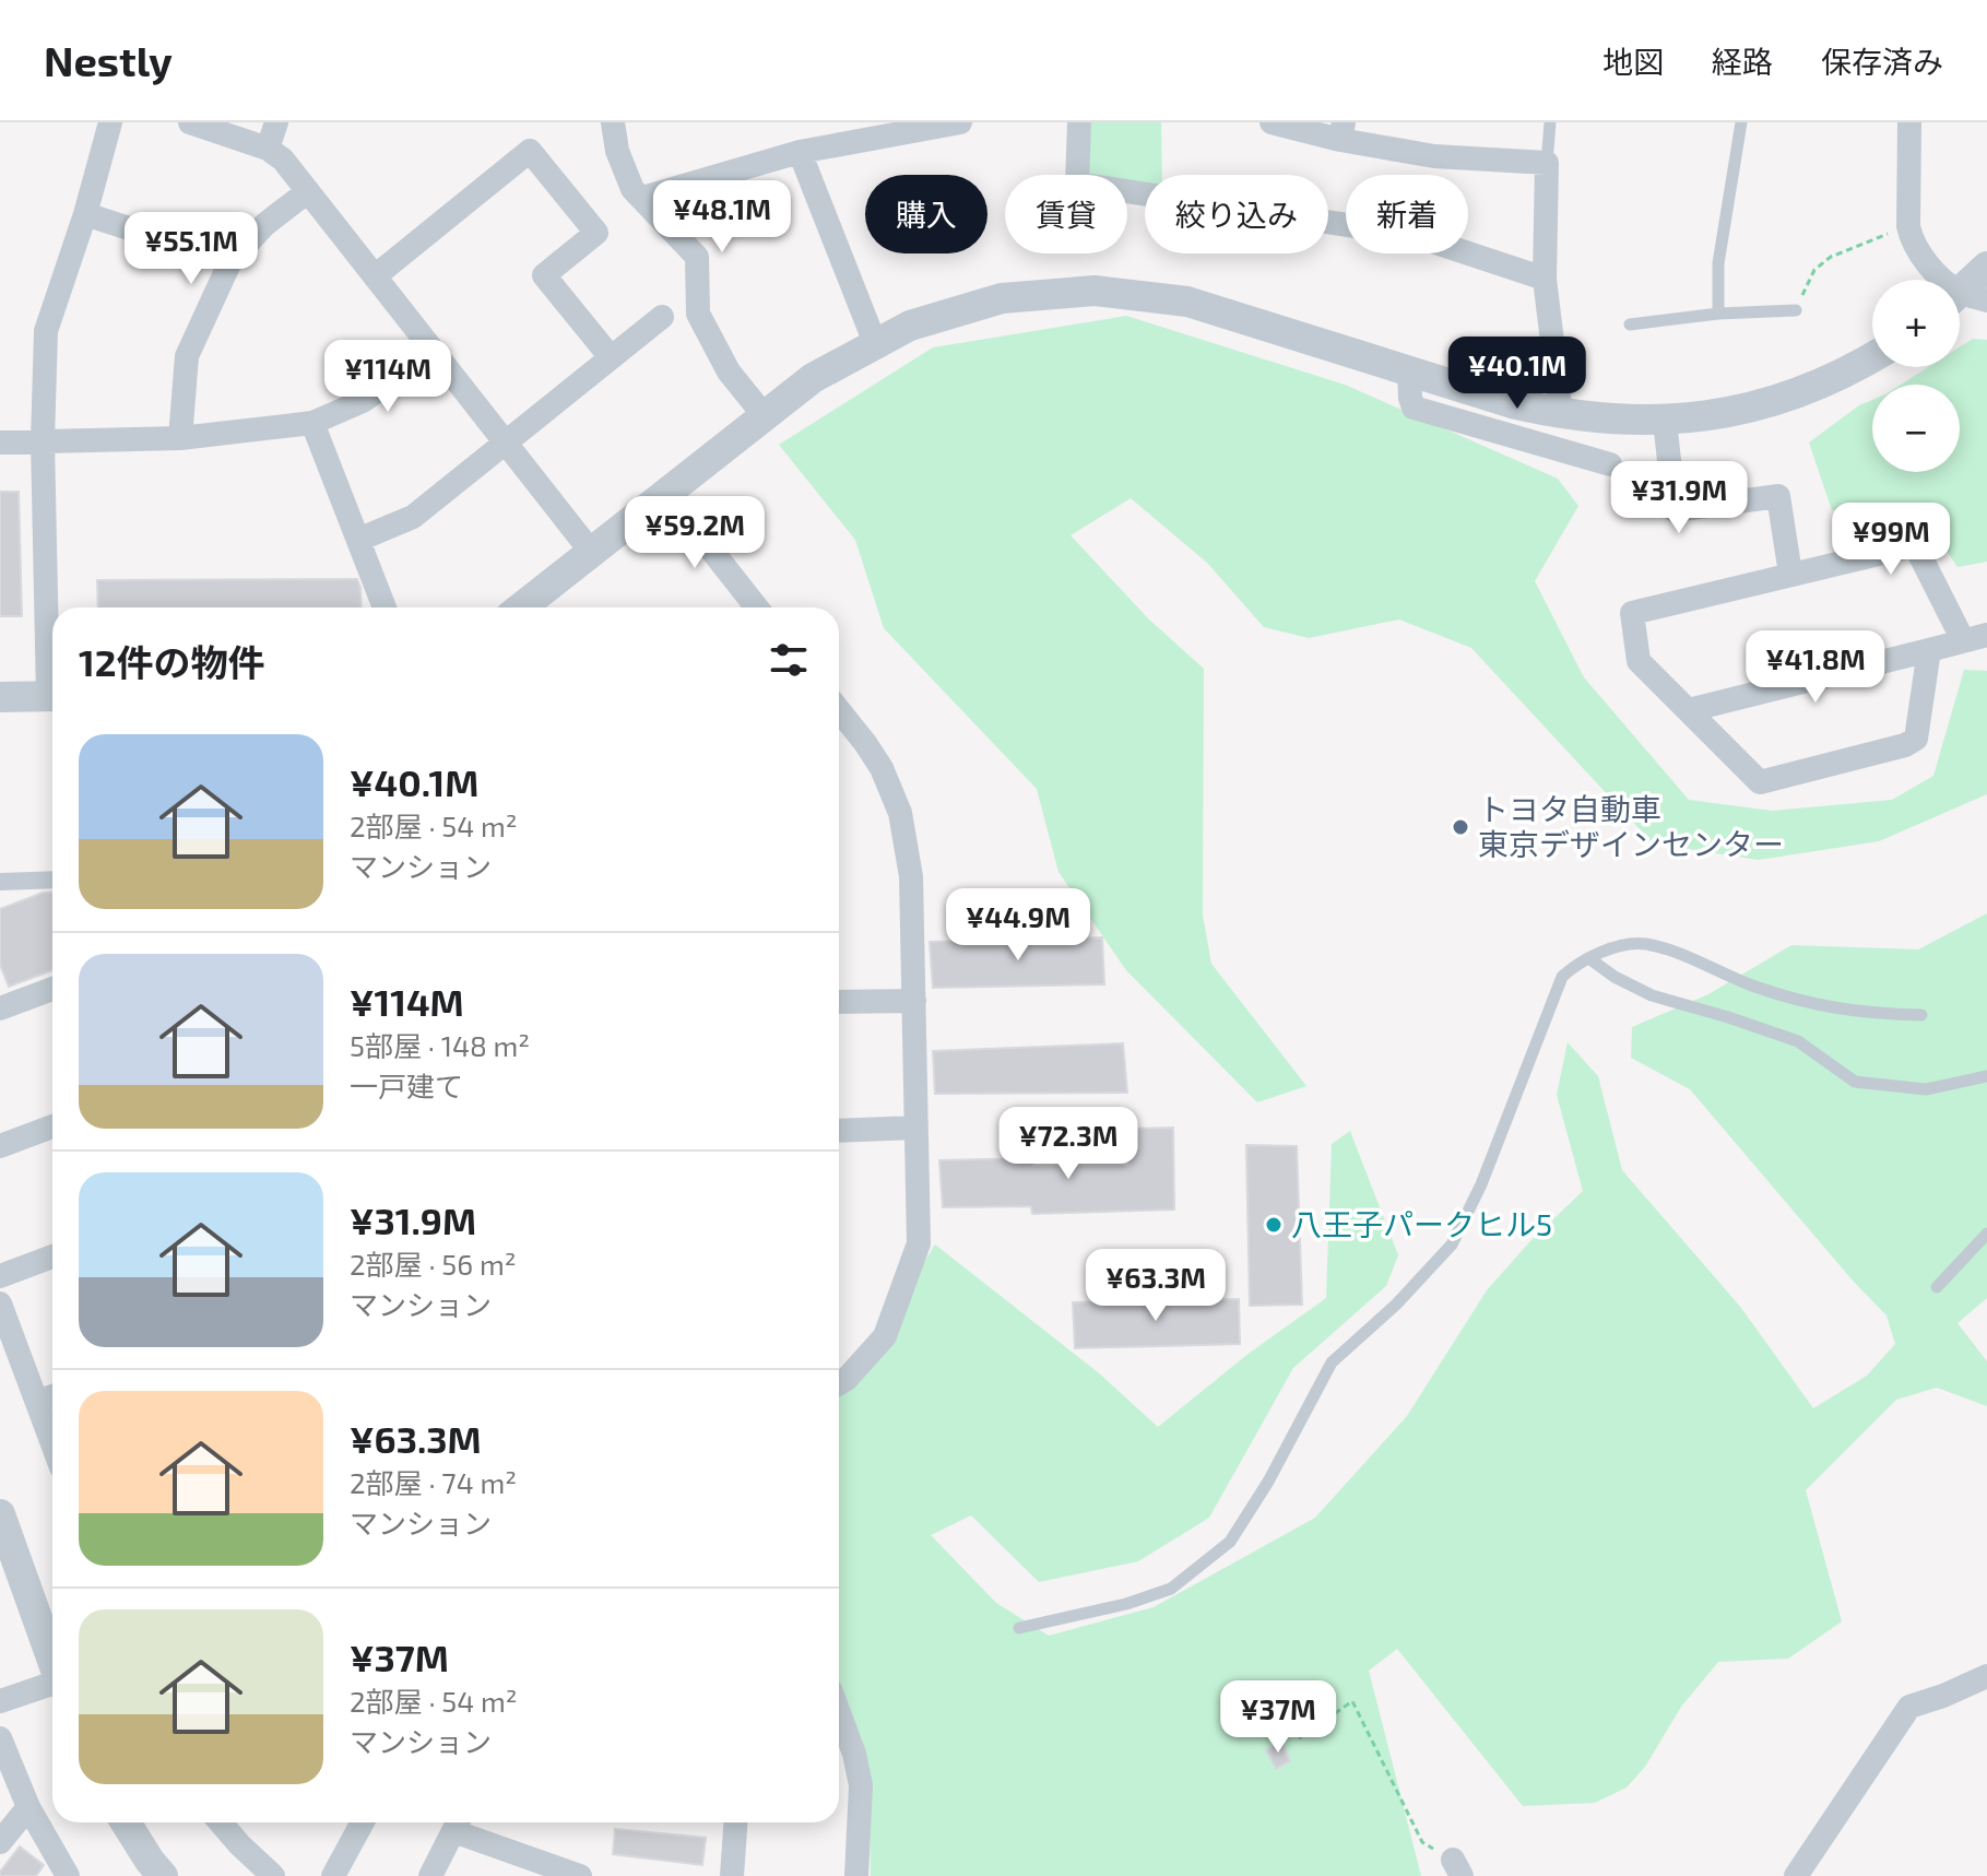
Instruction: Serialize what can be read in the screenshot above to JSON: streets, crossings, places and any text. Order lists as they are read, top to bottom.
{
  "places": ["トヨタ自動車 東京デザインセンター", "八王子パークヒル5"],
  "page": {
    "header": "Nestly",
    "nav": ["地図", "経路", "保存済み"],
    "chip": [
      "購入",
      "賃貸",
      "絞り込み",
      "新着"
    ],
    "price": [
      "¥48.1M",
      "¥55.1M",
      "¥40.1M",
      "¥114M",
      "¥31.9M",
      "¥59.2M",
      "¥99M",
      "¥41.8M",
      "¥44.9M",
      "¥72.3M",
      "¥63.3M",
      "¥37M"
    ],
    "map_buttons": ["+", "−"],
    "heading": "12件の物件",
    "list": [
      {
        "name": "¥40.1M",
        "note": "2部屋 · 54 m² · マンション"
      },
      {
        "name": "¥114M",
        "note": "5部屋 · 148 m² · 一戸建て"
      },
      {
        "name": "¥31.9M",
        "note": "2部屋 · 56 m² · マンション"
      },
      {
        "name": "¥63.3M",
        "note": "2部屋 · 74 m² · マンション"
      },
      {
        "name": "¥37M",
        "note": "2部屋 · 54 m² · マンション"
      }
    ]
  }
}
